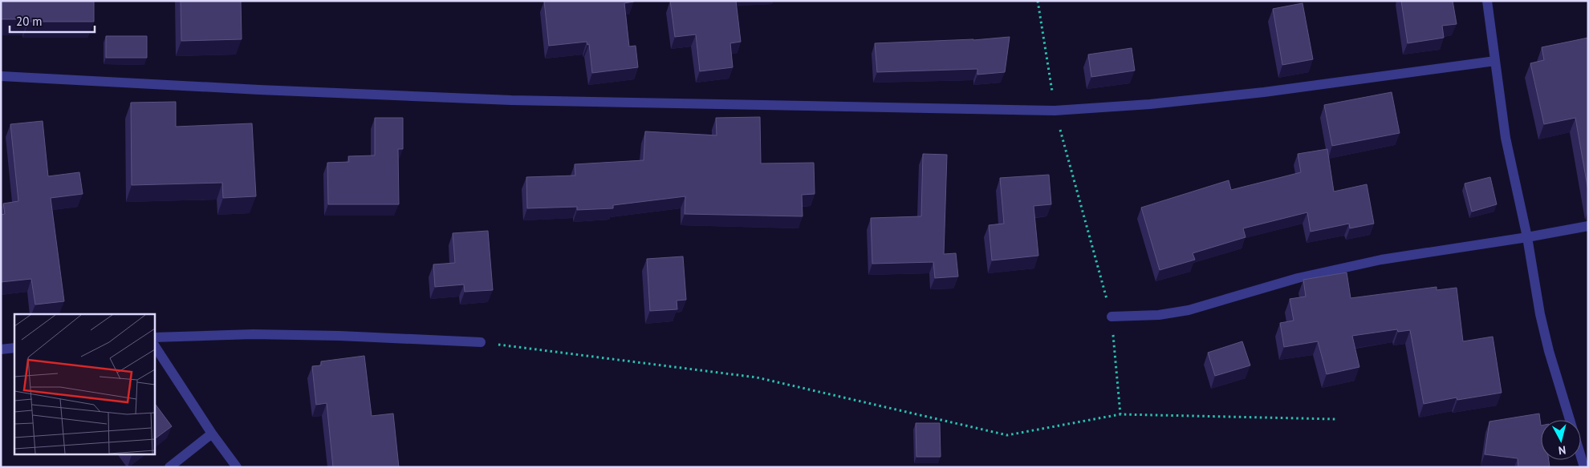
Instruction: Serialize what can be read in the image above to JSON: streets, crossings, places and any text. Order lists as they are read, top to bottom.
{
  "scale_bar": "20 m",
  "north": "bottom"
}
